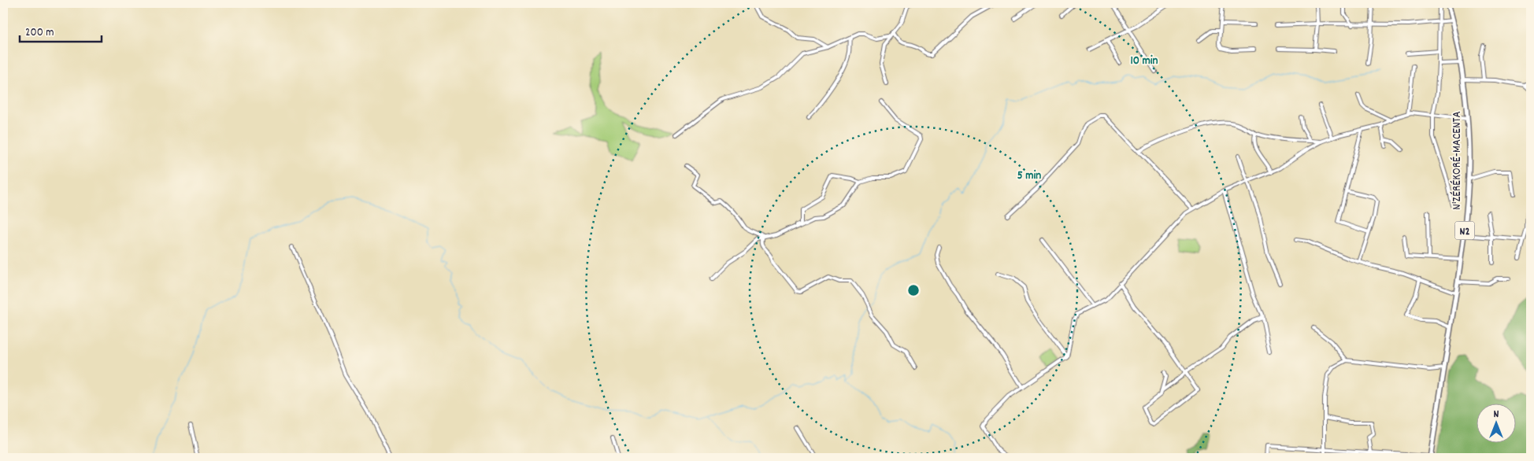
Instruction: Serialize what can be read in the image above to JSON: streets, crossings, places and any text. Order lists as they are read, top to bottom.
{
  "streets": {
    "highway": ["N'ZÉRÉKORÉ-MACENTA", "N2"]
  },
  "scale_bar": "200 m",
  "north": "top",
  "rings": ["10 min", "5 min"]
}
